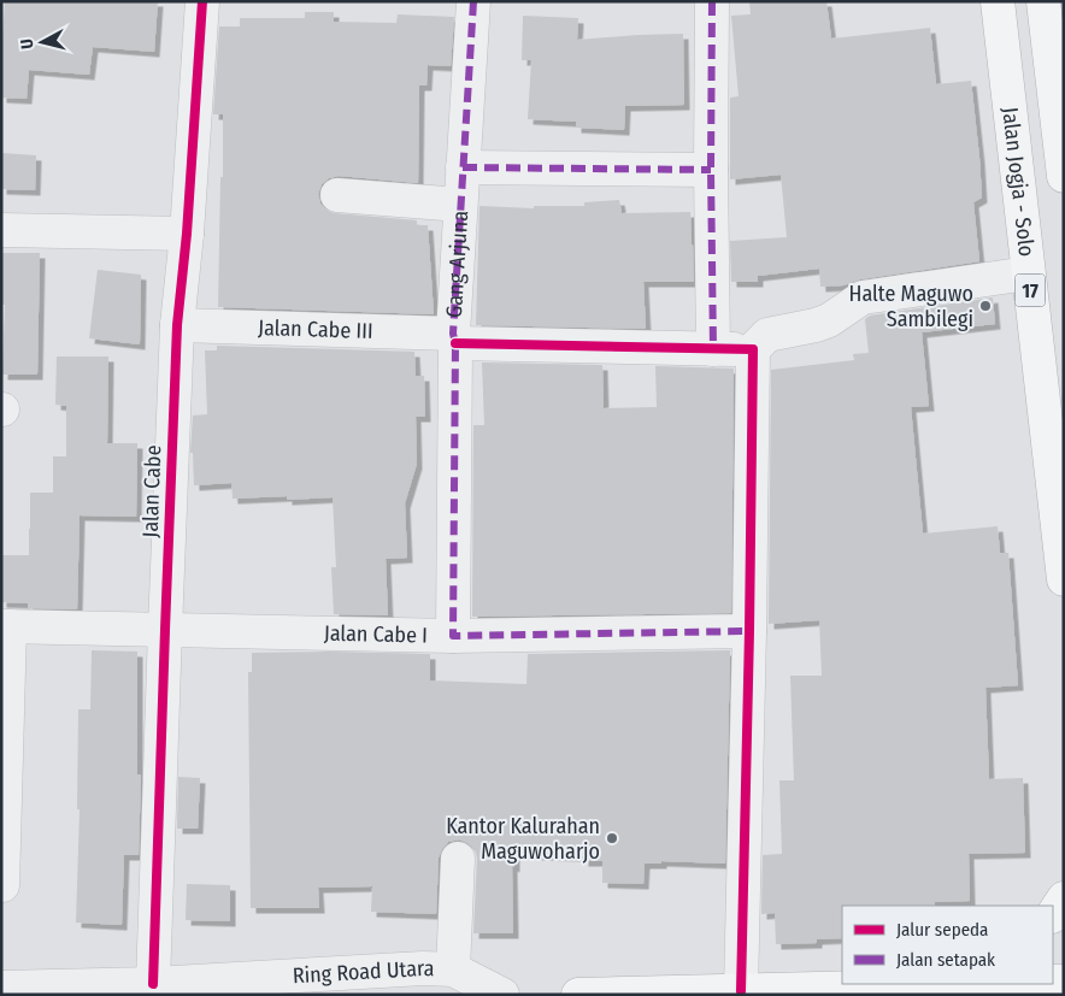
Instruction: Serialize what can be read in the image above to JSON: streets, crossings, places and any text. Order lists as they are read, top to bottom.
{
  "streets": {
    "highway": ["Jalan Jogja - Solo", "17"],
    "street": [
      "Gang Arjuna",
      "Jalan Cabe III",
      "Jalan Cabe",
      "Jalan Cabe I",
      "Ring Road Utara"
    ]
  },
  "crossings": [
    ["Gang Arjuna", "Jalan Cabe III"],
    ["Gang Arjuna", "Jalan Cabe I"],
    ["Jalan Cabe III", "Jalan Cabe"],
    ["Jalan Cabe", "Jalan Cabe I"],
    ["Jalan Cabe", "Ring Road Utara"]
  ],
  "places": ["Halte Maguwo Sambilegi", "Kantor Kalurahan Maguwoharjo"],
  "legend": ["Jalur sepeda", "Jalan setapak"],
  "north": "left"
}
